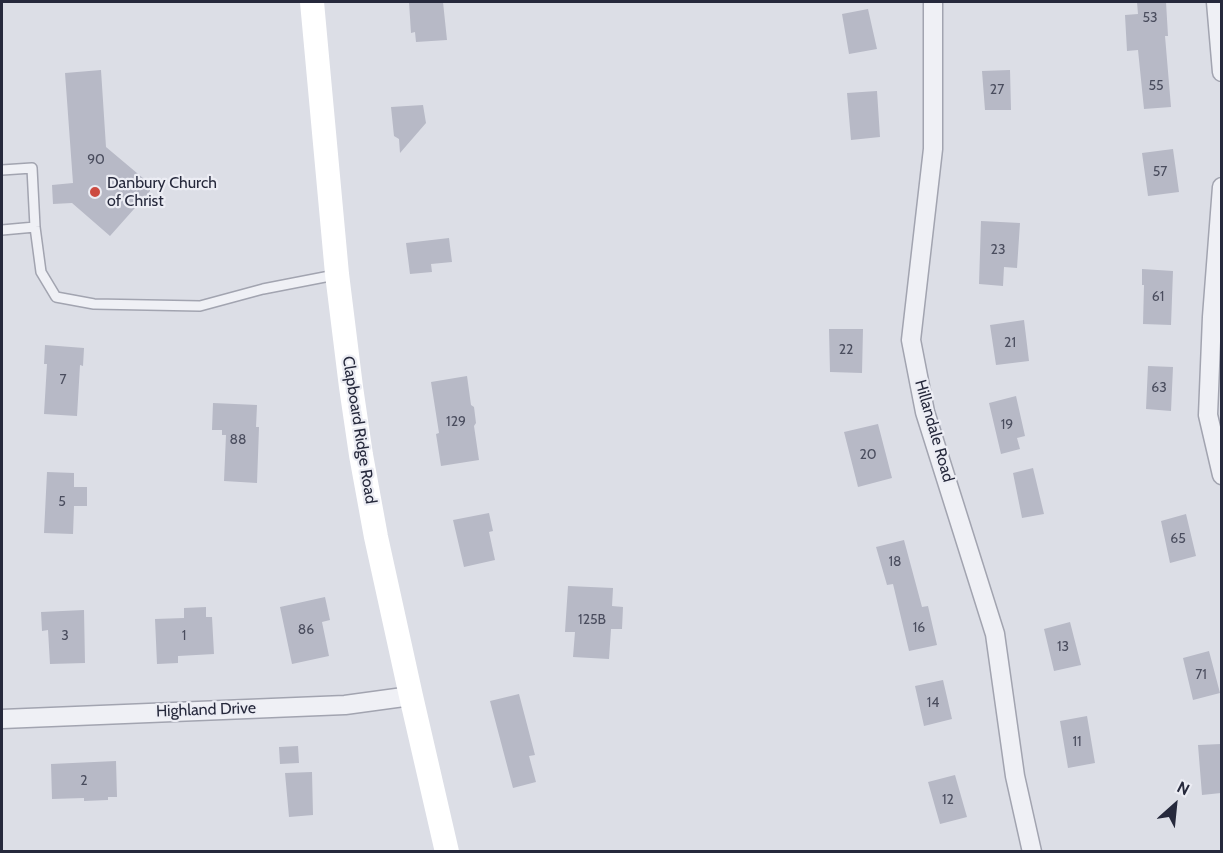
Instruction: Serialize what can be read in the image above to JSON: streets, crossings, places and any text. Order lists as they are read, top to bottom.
{
  "streets": {
    "main road": ["Clapboard Ridge Road"],
    "street": ["Hillandale Road", "Highland Drive"]
  },
  "crossings": [
    ["Clapboard Ridge Road", "Highland Drive"]
  ],
  "places": ["Danbury Church of Christ"],
  "house_numbers": [
    "53",
    "55",
    "27",
    "90",
    "57",
    "23",
    "61",
    "21",
    "22",
    "7",
    "63",
    "129",
    "19",
    "88",
    "20",
    "5",
    "65",
    "18",
    "125B",
    "16",
    "86",
    "3",
    "1",
    "13",
    "71",
    "14",
    "11",
    "2",
    "12"
  ],
  "north": "top right"
}
